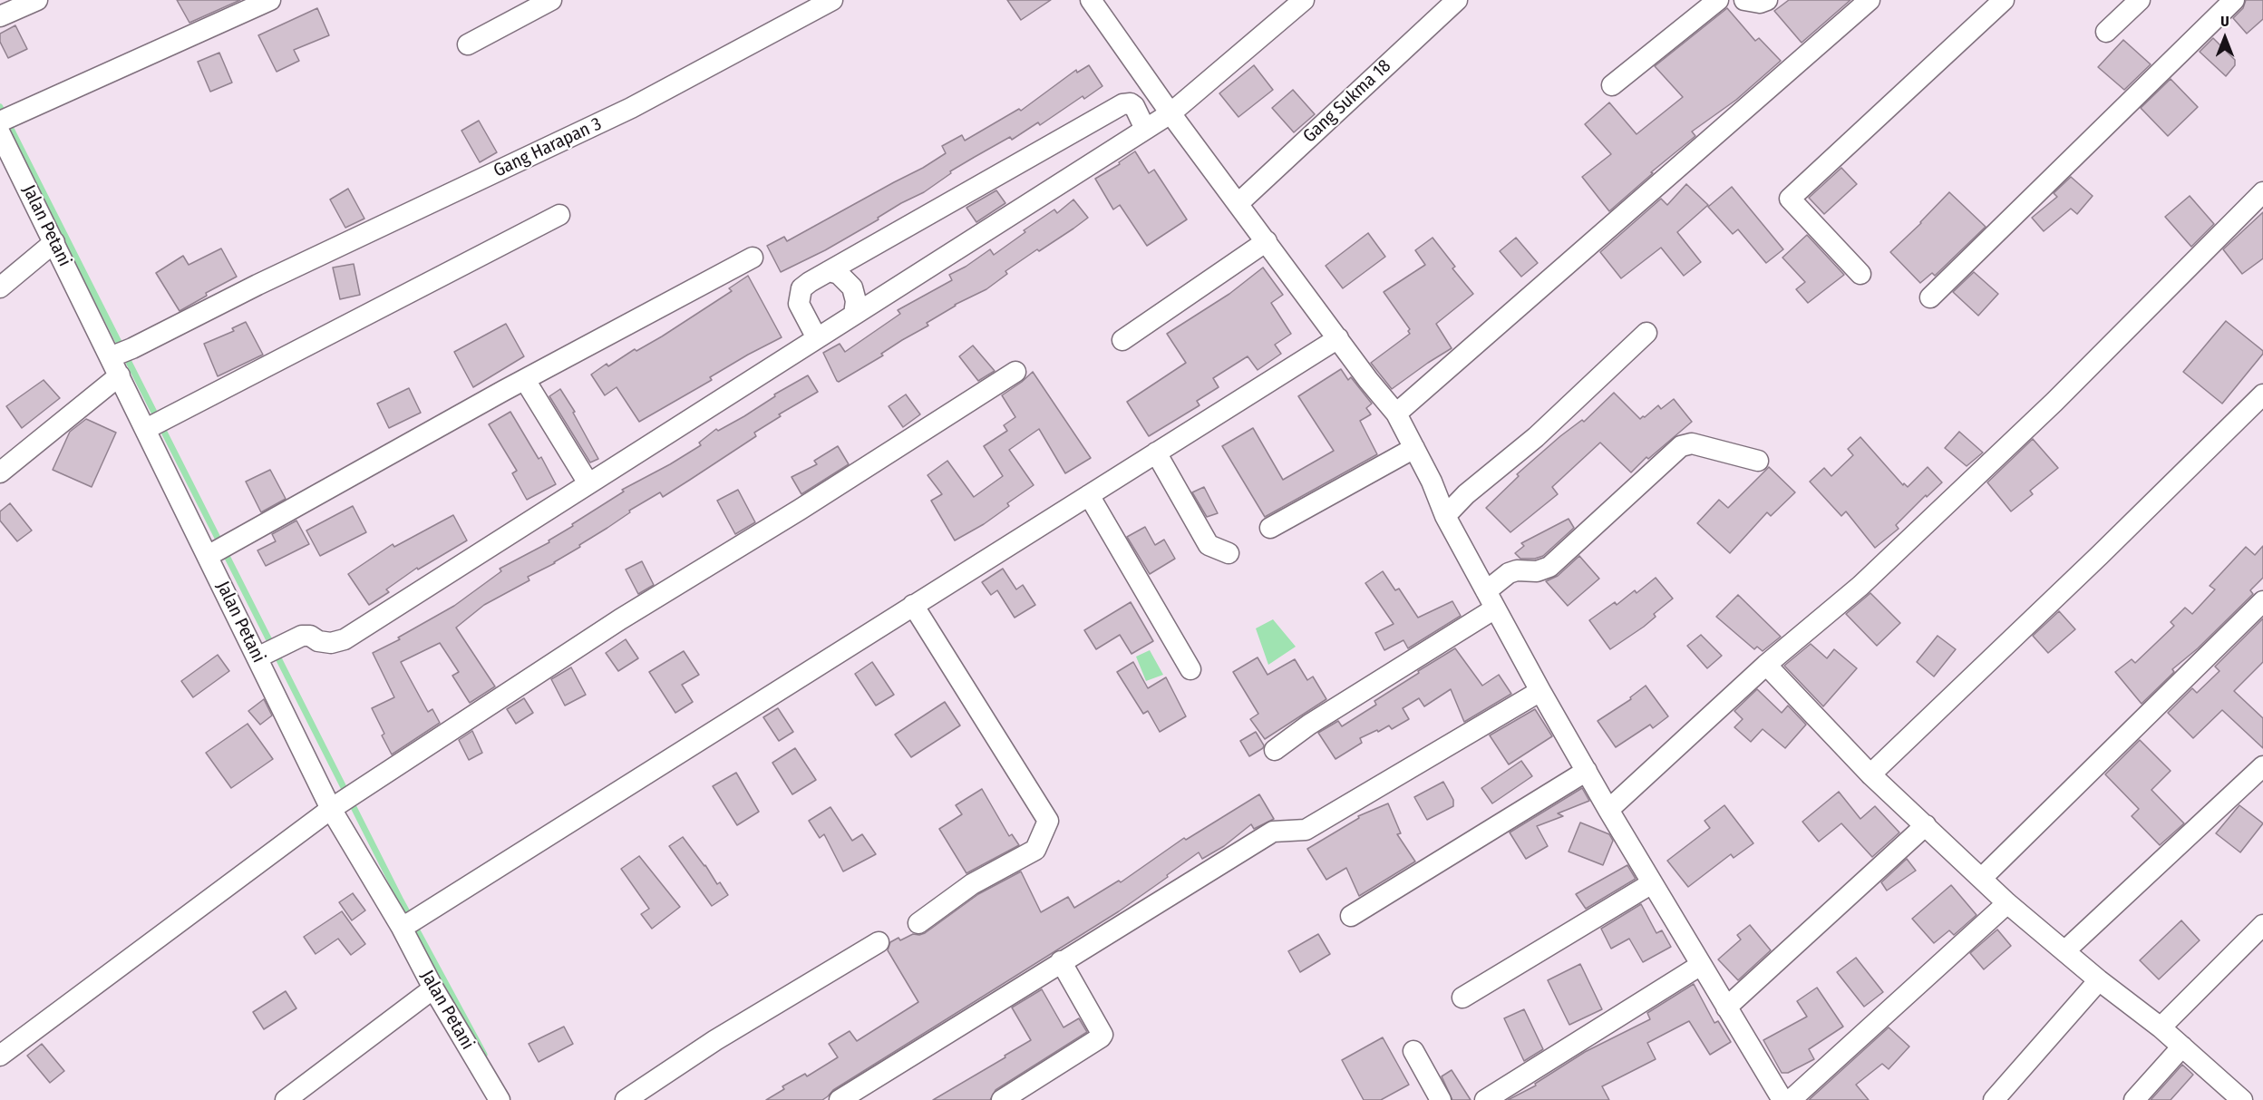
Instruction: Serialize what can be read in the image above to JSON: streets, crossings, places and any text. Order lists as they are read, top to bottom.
{
  "streets": {
    "street": ["Gang Sukma 18", "Gang Harapan 3", "Jalan Petani"]
  },
  "crossings": [
    ["Gang Harapan 3", "Jalan Petani"]
  ],
  "north": "top"
}
